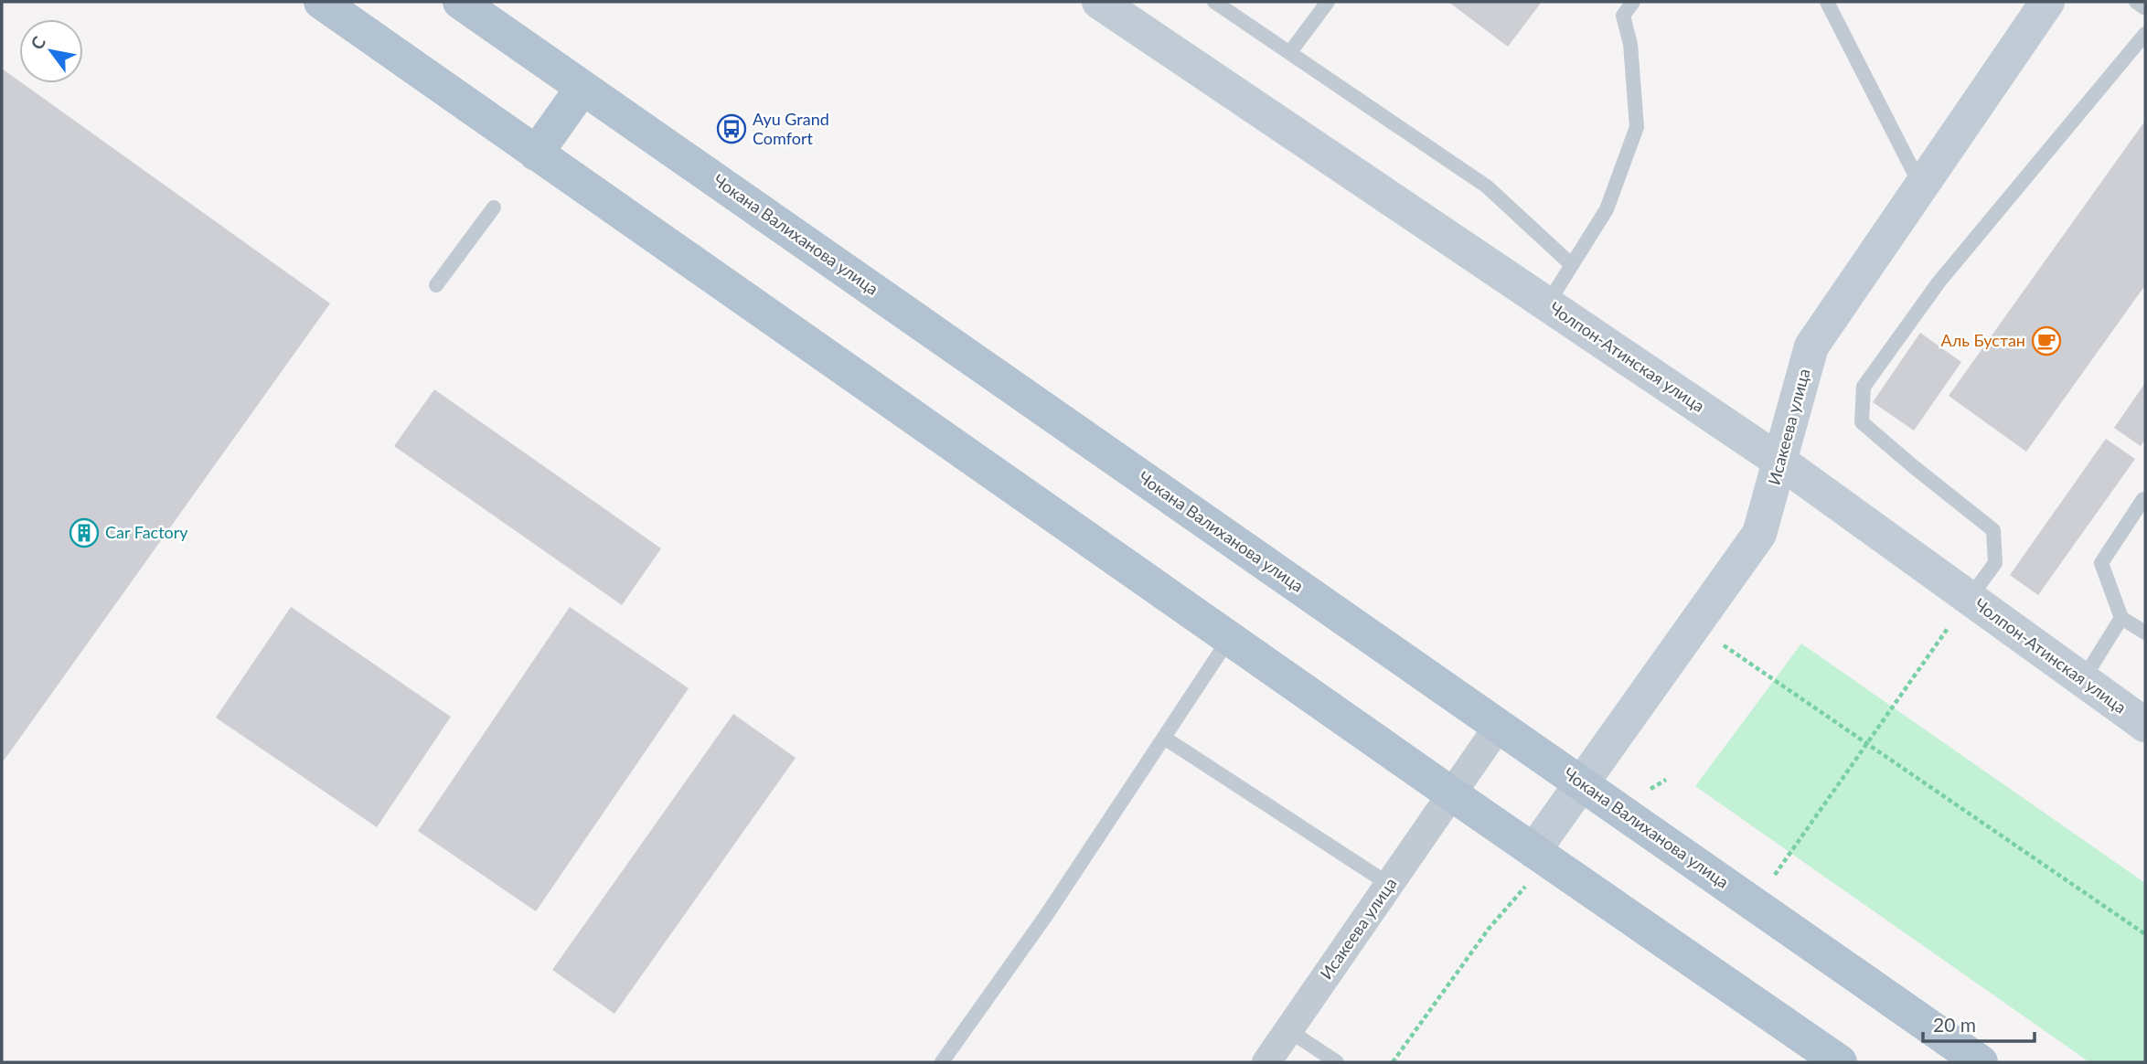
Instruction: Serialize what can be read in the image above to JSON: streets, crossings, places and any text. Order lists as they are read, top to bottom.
{
  "streets": {
    "main road": ["Чокана Валиханова улица"],
    "street": ["Чолпон-Атинская улица", "Исакеева улица"]
  },
  "crossings": [
    ["Чокана Валиханова улица", "Исакеева улица"],
    ["Чолпон-Атинская улица", "Исакеева улица"]
  ],
  "places": {
    "bus stop": ["Ayu Grand Comfort"],
    "cafe": ["Аль Бустан"],
    "building": ["Car Factory"]
  },
  "scale_bar": "20 m",
  "north": "top left"
}
